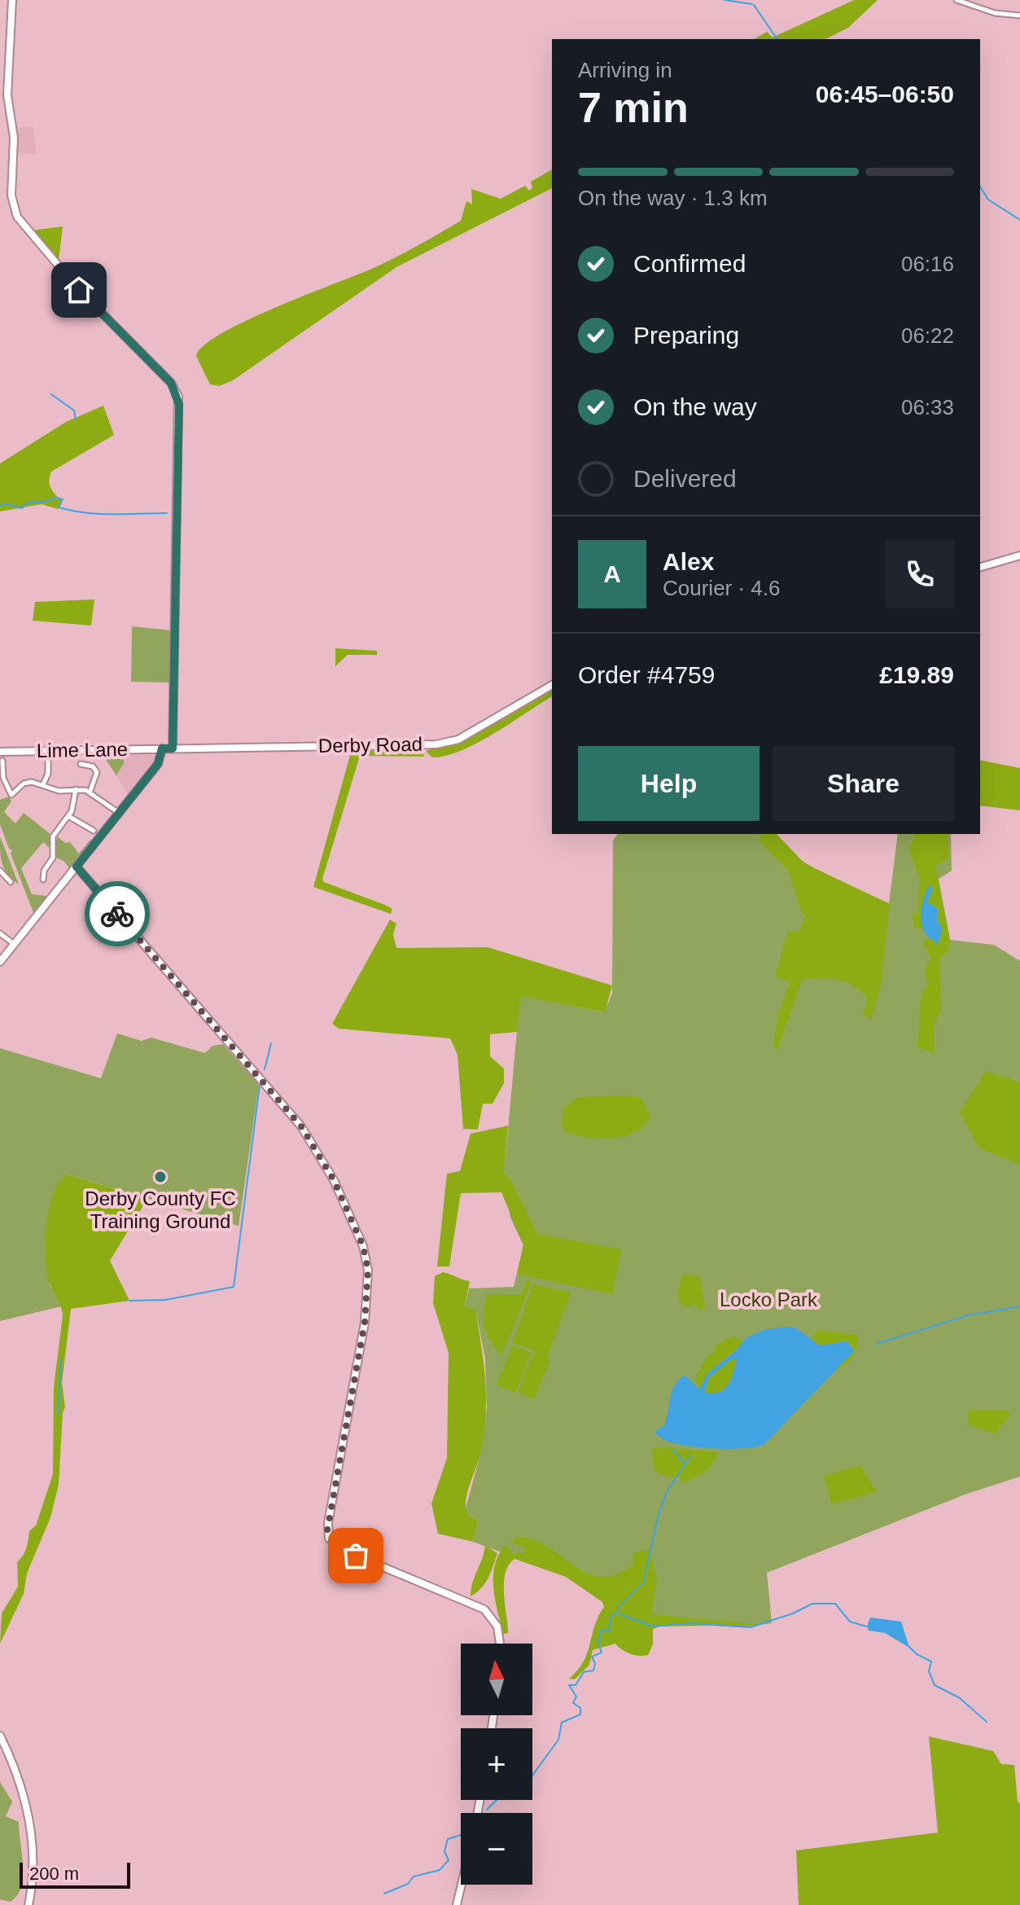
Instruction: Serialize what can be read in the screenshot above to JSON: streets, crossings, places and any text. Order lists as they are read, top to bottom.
{
  "streets": {
    "street": ["Derby Road", "Lime Lane"]
  },
  "crossings": [
    ["Derby Road", "Lime Lane"]
  ],
  "parks": ["Locko Park"],
  "places": ["Derby County FC Training Ground"],
  "scale_bar": "200 m",
  "north": "top",
  "page": {
    "heading": ["7 min", "Arriving in", "06:45–06:50"],
    "panel": [
      "Alex",
      "Courier · 4.6",
      "Order #4759",
      "£19.89"
    ],
    "bar": "On the way · 1.3 km",
    "list": [
      ["Confirmed", "06:16"],
      ["Preparing", "06:22"],
      ["On the way", "06:33"],
      "Delivered"
    ],
    "round": "A",
    "buttons": ["Help", "Share"],
    "map_buttons": ["+", "−"],
    "scale": "200 m"
  }
}
